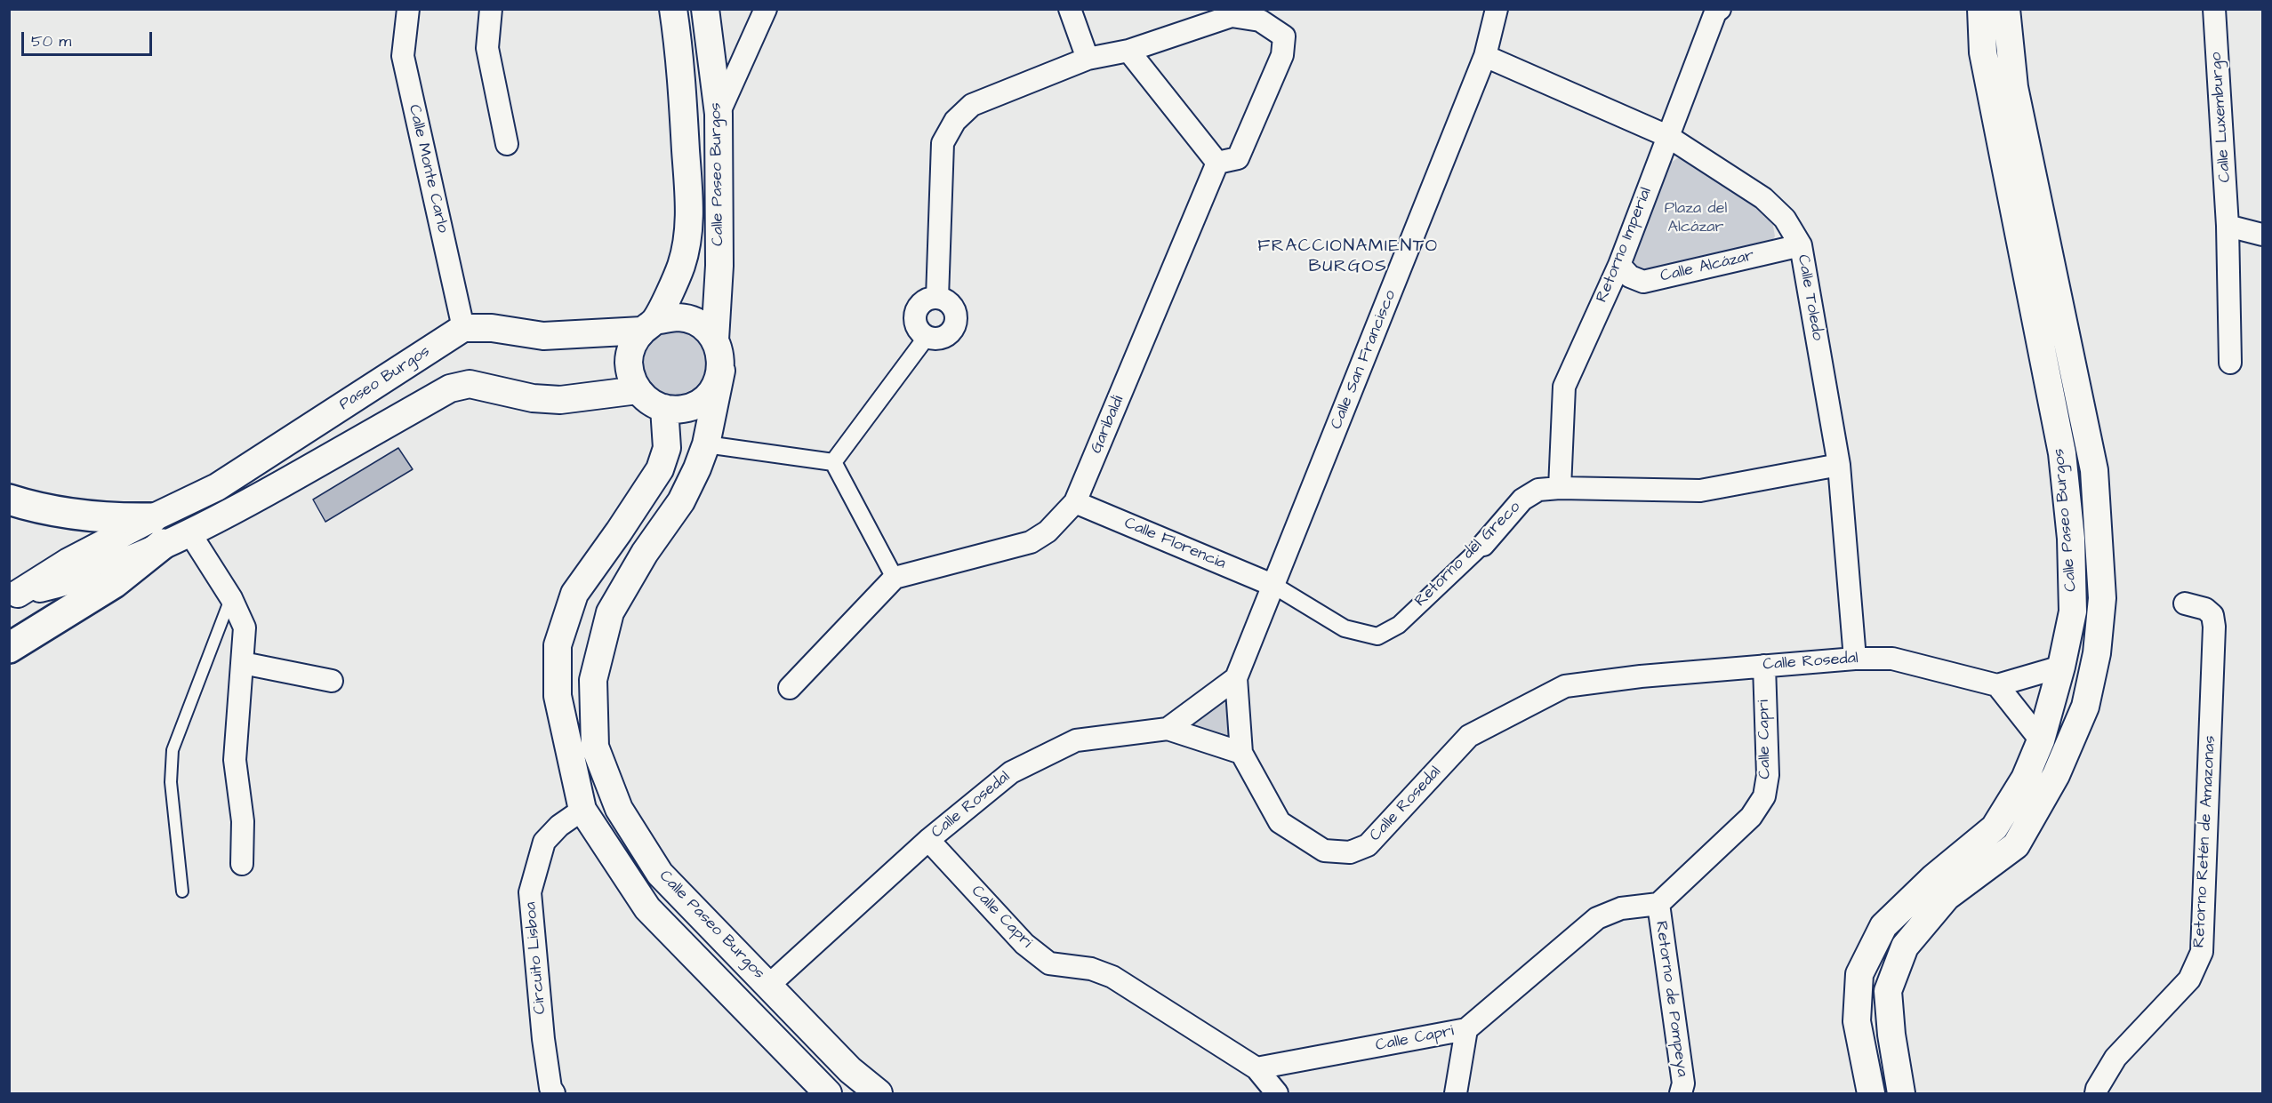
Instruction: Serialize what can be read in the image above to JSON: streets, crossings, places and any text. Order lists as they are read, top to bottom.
{
  "streets": {
    "street": [
      "Calle Luxemburgo",
      "Calle Monte Carlo",
      "Calle Paseo Burgos",
      "Retorno Imperial",
      "Calle Alcázar",
      "Calle Toledo",
      "Calle San Francisco",
      "Paseo Burgos",
      "Garibaldi",
      "Calle Florencia",
      "Retorno del Greco",
      "Calle Rosedal",
      "Calle Capri",
      "Retorno Retén de Amazonas",
      "Circuito Lisboa",
      "Retorno de Pompeya"
    ]
  },
  "crossings": [
    ["Calle Monte Carlo", "Paseo Burgos"],
    ["Calle Paseo Burgos", "Calle Rosedal"],
    ["Calle Paseo Burgos", "Circuito Lisboa"],
    ["Retorno Imperial", "Calle Alcázar"],
    ["Retorno Imperial", "Calle Toledo"],
    ["Retorno Imperial", "Retorno del Greco"],
    ["Calle Alcázar", "Calle Toledo"],
    ["Calle Toledo", "Calle San Francisco"],
    ["Calle Toledo", "Retorno del Greco"],
    ["Calle Toledo", "Calle Rosedal"],
    ["Calle San Francisco", "Calle Florencia"],
    ["Calle San Francisco", "Retorno del Greco"],
    ["Calle San Francisco", "Calle Rosedal"],
    ["Garibaldi", "Calle Florencia"],
    ["Calle Florencia", "Retorno del Greco"],
    ["Calle Rosedal", "Calle Capri"],
    ["Calle Capri", "Retorno de Pompeya"]
  ],
  "districts": ["FRACCIONAMIENTO BURGOS"],
  "parks": ["Plaza del Alcázar"],
  "scale_bar": "50 m"
}
